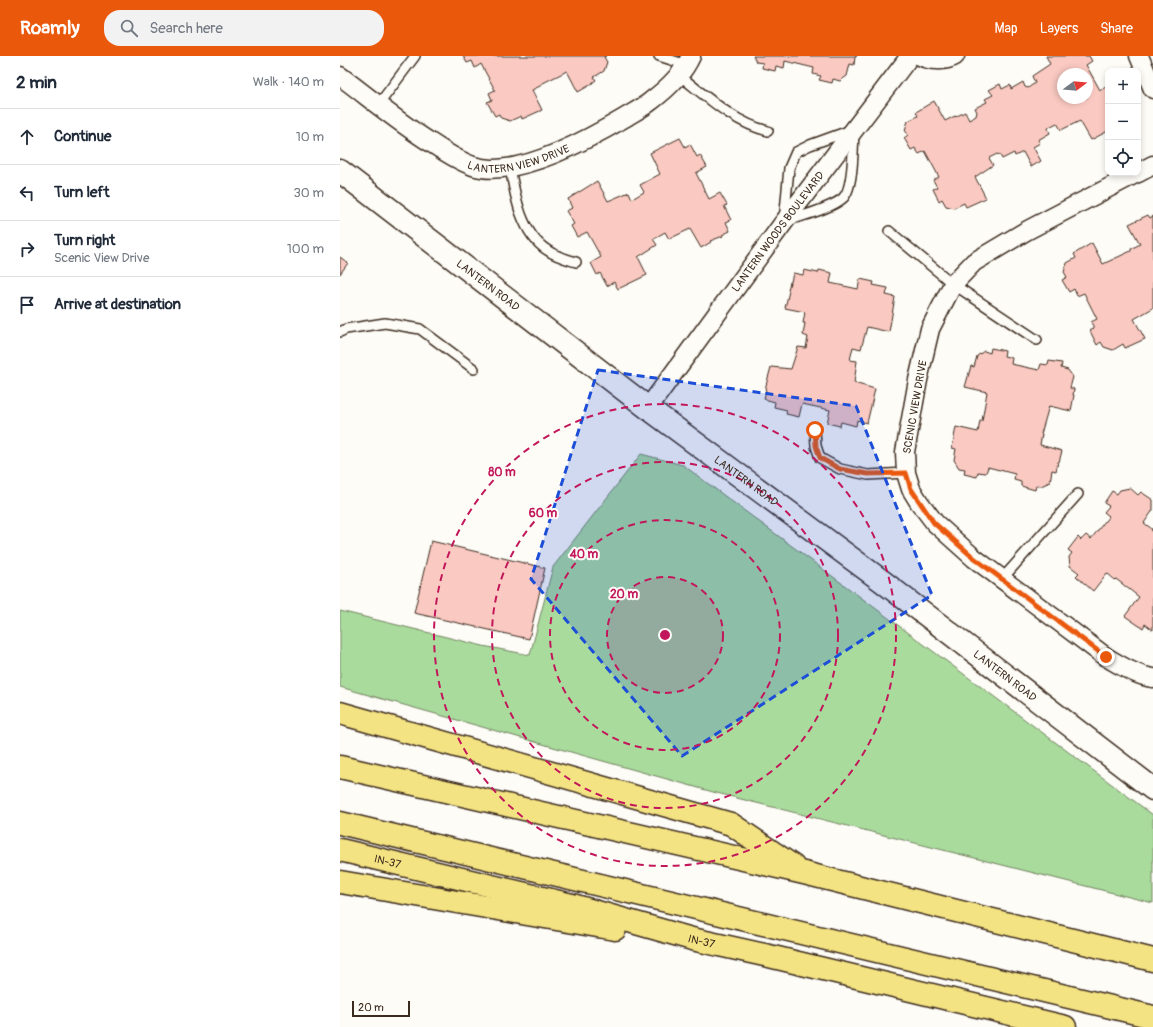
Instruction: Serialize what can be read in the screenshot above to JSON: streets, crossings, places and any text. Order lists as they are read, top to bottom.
{
  "streets": {
    "highway": ["IN-37"],
    "street": [
      "LANTERN VIEW DRIVE",
      "LANTERN WOODS BOULEVARD",
      "LANTERN ROAD",
      "SCENIC VIEW DRIVE"
    ]
  },
  "crossings": [
    ["LANTERN WOODS BOULEVARD", "LANTERN ROAD"]
  ],
  "scale_bar": "20 m",
  "north": "right",
  "page": {
    "header": "Roamly",
    "search": "Search here",
    "nav": ["Map", "Layers", "Share"],
    "heading": ["2 min", "Walk · 140 m"],
    "map_buttons": ["+", "−"],
    "list": [
      ["Continue", "10 m"],
      ["Turn left", "30 m"],
      ["Turn right", "Scenic View Drive", "100 m"],
      "Arrive at destination"
    ],
    "scale": "20 m"
  },
  "rings": [
    "80 m",
    "60 m",
    "40 m",
    "20 m"
  ]
}
